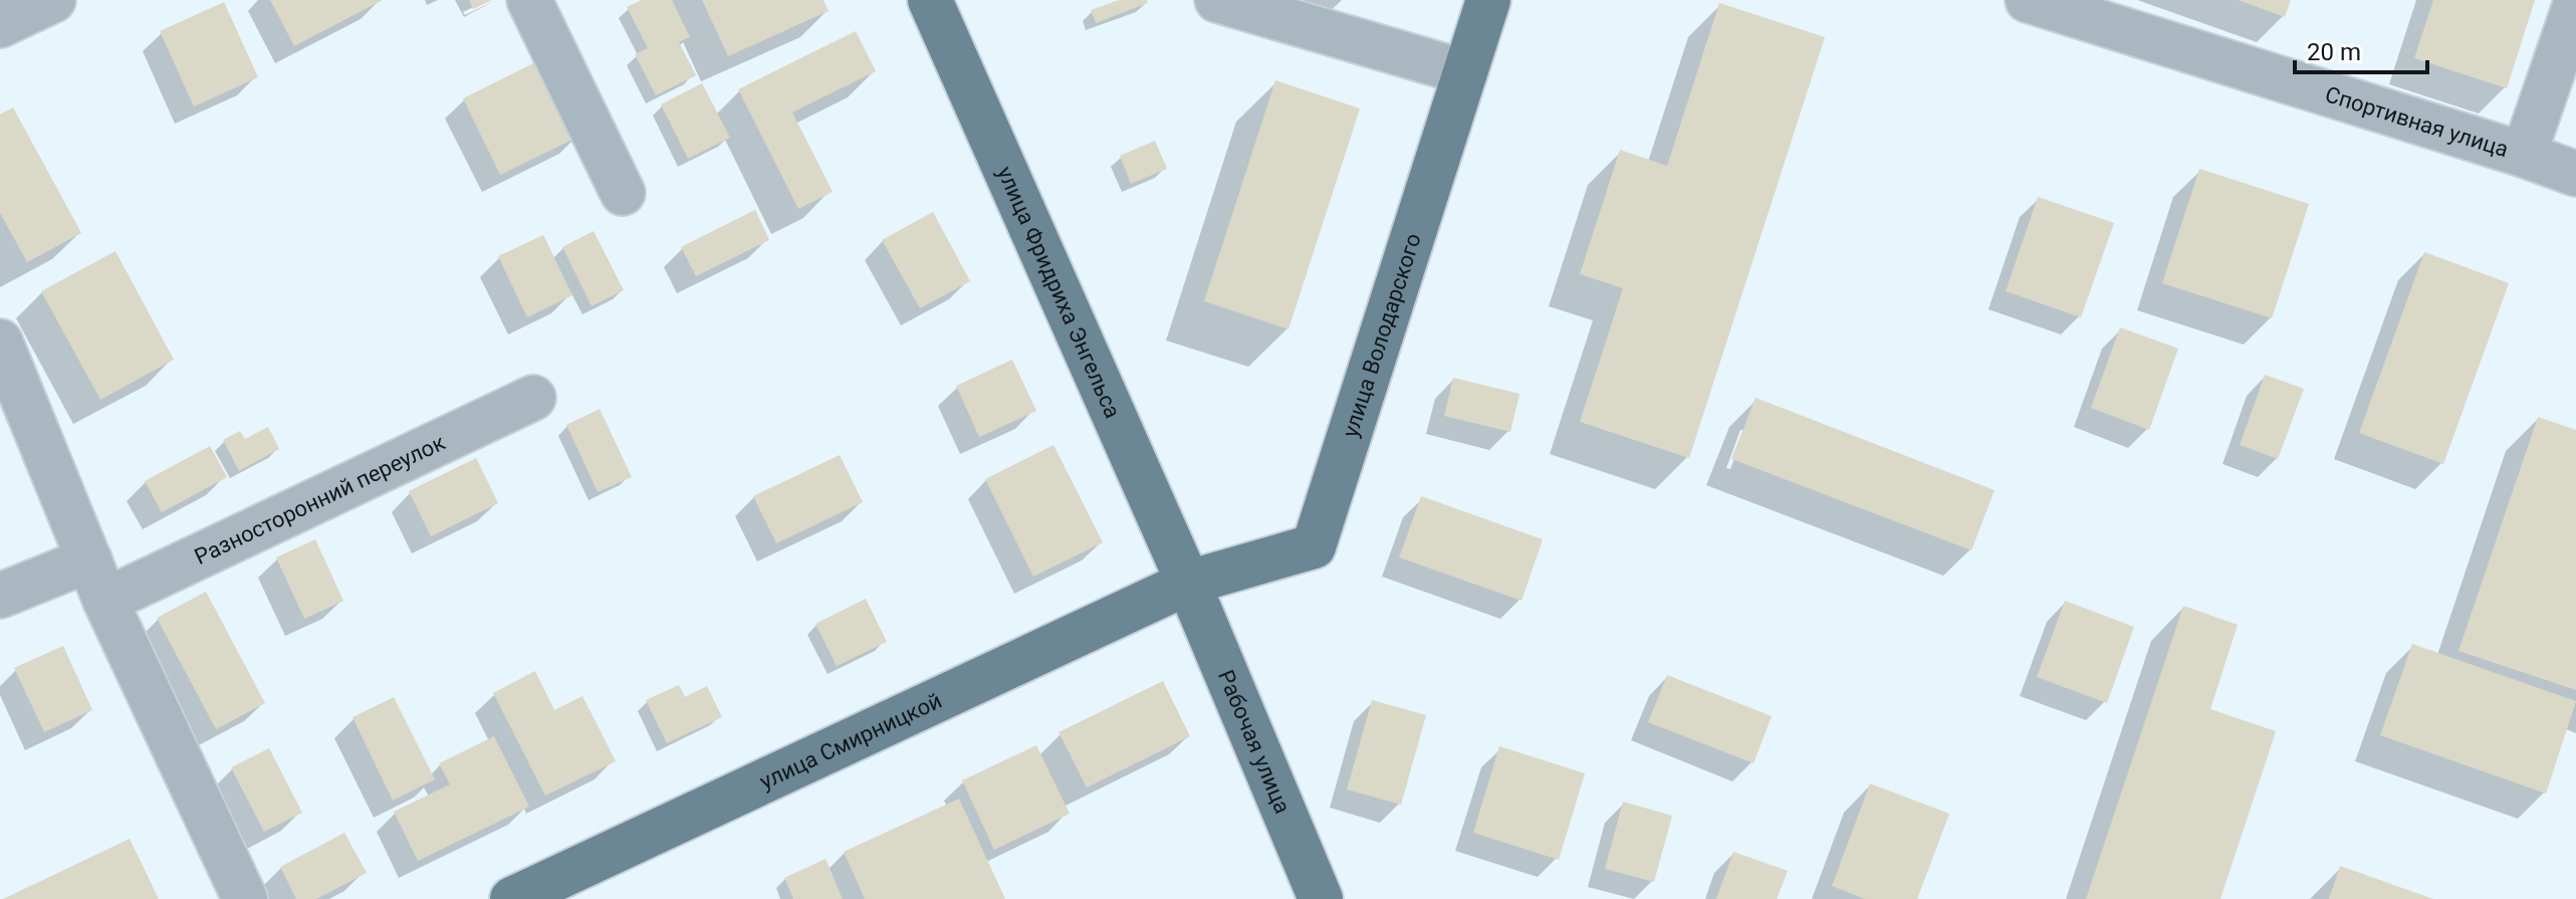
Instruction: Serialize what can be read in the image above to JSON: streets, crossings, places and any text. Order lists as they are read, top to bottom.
{
  "streets": {
    "main road": [
      "улица Фридриха Энгельса",
      "улица Володарского",
      "улица Смирницкой",
      "Рабочая улица"
    ],
    "street": ["Спортивная улица", "Разносторонний переулок"]
  },
  "crossings": [
    ["улица Фридриха Энгельса", "улица Володарского"],
    ["улица Фридриха Энгельса", "улица Смирницкой"],
    ["улица Фридриха Энгельса", "Рабочая улица"],
    ["улица Володарского", "улица Смирницкой"],
    ["улица Володарского", "Рабочая улица"],
    ["улица Смирницкой", "Рабочая улица"]
  ],
  "scale_bar": "20 m"
}
